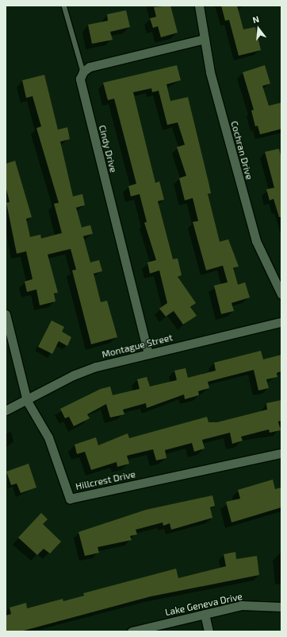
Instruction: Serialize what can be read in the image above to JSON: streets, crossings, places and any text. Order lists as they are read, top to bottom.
{
  "streets": {
    "street": [
      "Cindy Drive",
      "Cochran Drive",
      "Montague Street",
      "Hillcrest Drive",
      "Lake Geneva Drive"
    ]
  },
  "crossings": [
    ["Cindy Drive", "Montague Street"],
    ["Montague Street", "Hillcrest Drive"]
  ],
  "north": "top"
}
